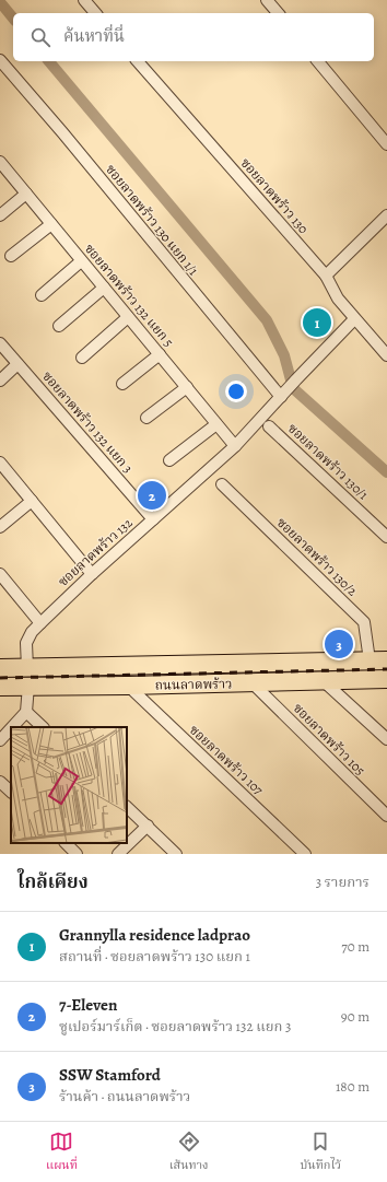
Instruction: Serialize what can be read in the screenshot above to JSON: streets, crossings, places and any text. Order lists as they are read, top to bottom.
{
  "streets": {
    "main road": ["ถนนลาดพร้าว"],
    "street": [
      "ซอยลาดพร้าว 130",
      "ซอยลาดพร้าว 130 แยก 1/1",
      "ซอยลาดพร้าว 132 แยก 5",
      "ซอยลาดพร้าว 132 แยก 3",
      "ซอยลาดพร้าว 130/1",
      "ซอยลาดพร้าว 132",
      "ซอยลาดพร้าว 130/2",
      "ซอยลาดพร้าว 105",
      "ซอยลาดพร้าว 107"
    ]
  },
  "crossings": [
    ["ซอยลาดพร้าว 130", "ซอยลาดพร้าว 132"],
    ["ซอยลาดพร้าว 130 แยก 1/1", "ซอยลาดพร้าว 132"],
    ["ซอยลาดพร้าว 132 แยก 5", "ซอยลาดพร้าว 132"],
    ["ซอยลาดพร้าว 132 แยก 3", "ซอยลาดพร้าว 132"],
    ["ซอยลาดพร้าว 132", "ถนนลาดพร้าว"],
    ["ซอยลาดพร้าว 130/2", "ถนนลาดพร้าว"],
    ["ถนนลาดพร้าว", "ซอยลาดพร้าว 105"],
    ["ถนนลาดพร้าว", "ซอยลาดพร้าว 107"]
  ],
  "page": {
    "search": "ค้นหาที่นี่",
    "pins": ["1", "2", "3"],
    "heading": ["ใกล้เคียง", "3 รายการ"],
    "list": [
      {
        "mark": "1",
        "name": "Grannylla residence ladprao",
        "note": "สถานที่ · ซอยลาดพร้าว 130 แยก 1",
        "value": "70 m"
      },
      {
        "mark": "2",
        "name": "7-Eleven",
        "note": "ซูเปอร์มาร์เก็ต · ซอยลาดพร้าว 132 แยก 3",
        "value": "90 m"
      },
      {
        "mark": "3",
        "name": "SSW Stamford",
        "note": "ร้านค้า · ถนนลาดพร้าว",
        "value": "180 m"
      }
    ],
    "nav": ["แผนที่", "เส้นทาง", "บันทึกไว้"]
  }
}
